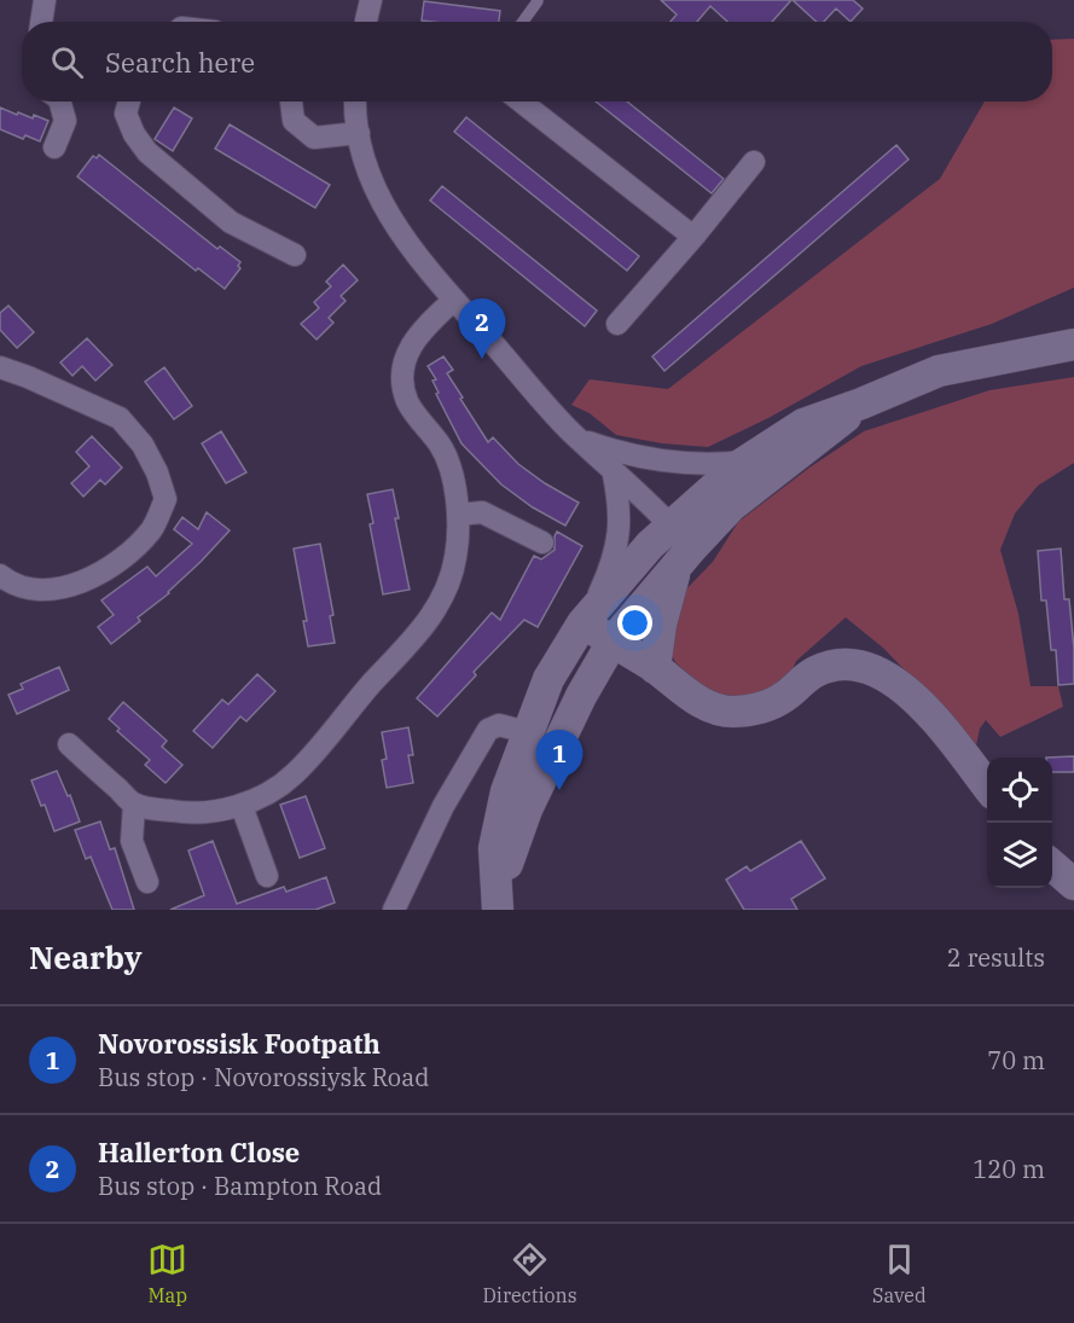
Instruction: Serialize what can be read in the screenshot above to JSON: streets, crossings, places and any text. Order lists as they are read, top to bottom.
{
  "page": {
    "search": "Search here",
    "pins": ["2", "1"],
    "heading": ["Nearby", "2 results"],
    "list": [
      {
        "mark": "1",
        "name": "Novorossisk Footpath",
        "note": "Bus stop · Novorossiysk Road",
        "value": "70 m"
      },
      {
        "mark": "2",
        "name": "Hallerton Close",
        "note": "Bus stop · Bampton Road",
        "value": "120 m"
      }
    ],
    "nav": ["Map", "Directions", "Saved"]
  }
}
